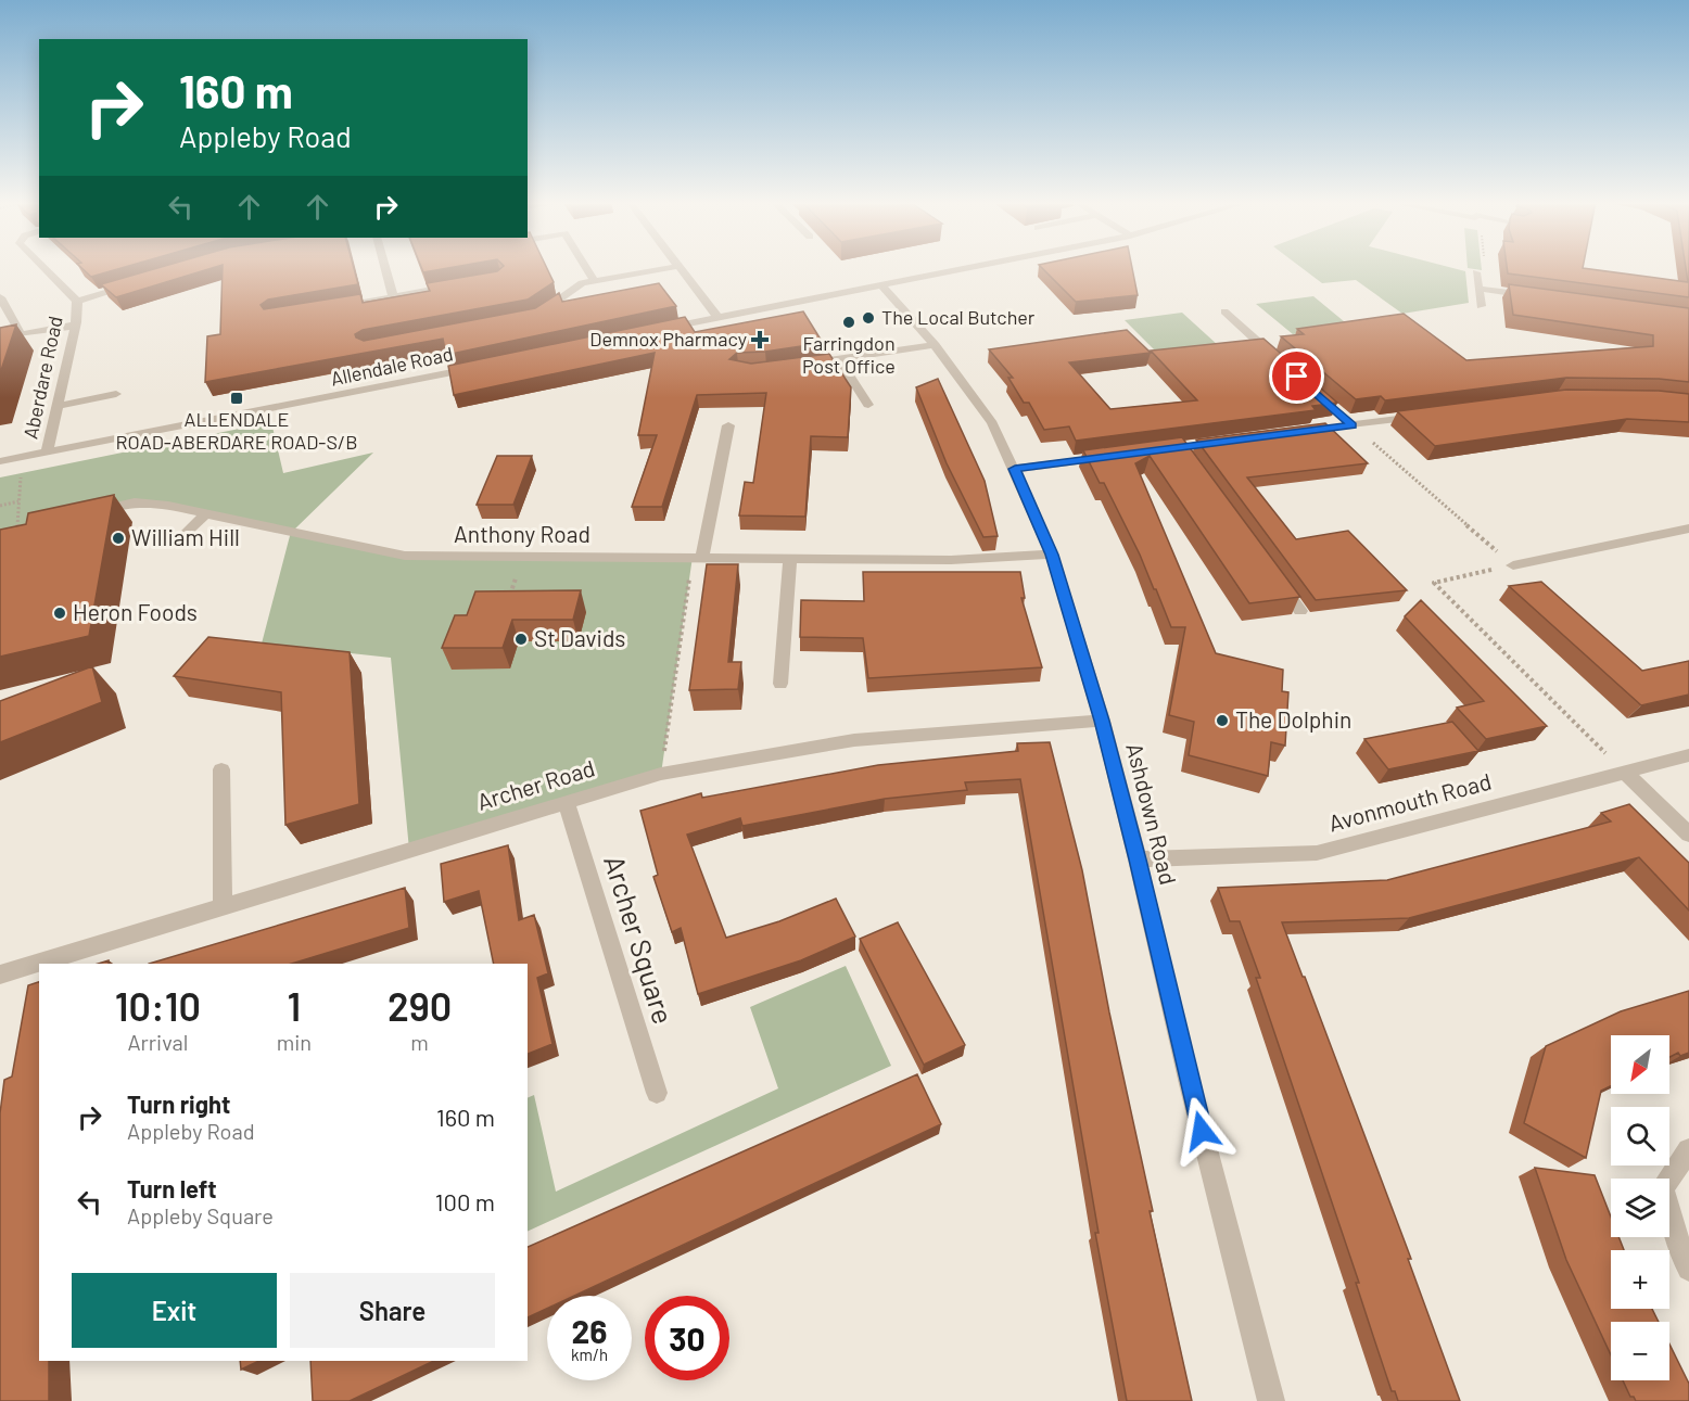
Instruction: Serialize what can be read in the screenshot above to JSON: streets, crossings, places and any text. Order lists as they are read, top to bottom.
{
  "streets": {
    "street": [
      "Allendale Road",
      "Aberdare Road",
      "Anthony Road",
      "Archer Road",
      "Avonmouth Road",
      "Ashdown Road",
      "Archer Square"
    ]
  },
  "crossings": [
    ["Allendale Road", "Aberdare Road"],
    ["Anthony Road", "Ashdown Road"],
    ["Archer Road", "Ashdown Road"],
    ["Archer Road", "Archer Square"],
    ["Avonmouth Road", "Ashdown Road"]
  ],
  "places": {
    "other": [
      "The Local Butcher",
      "Farringdon Post Office",
      "William Hill",
      "Heron Foods",
      "St Davids",
      "The Dolphin"
    ],
    "health": ["Demnox Pharmacy"],
    "transit": ["ALLENDALE ROAD-ABERDARE ROAD-S/B"]
  },
  "north": "bottom left",
  "page": {
    "turn": ["160 m", "Appleby Road"],
    "eta": [
      "10:10",
      "Arrival",
      "1",
      "min",
      "290",
      "m"
    ],
    "map_buttons": ["+", "−"],
    "list": [
      {
        "name": "Turn right",
        "note": "Appleby Road",
        "value": "160 m"
      },
      {
        "name": "Turn left",
        "note": "Appleby Square",
        "value": "100 m"
      }
    ],
    "buttons": ["Exit", "Share"],
    "speed": "26 km/h",
    "limit": "30"
  }
}
